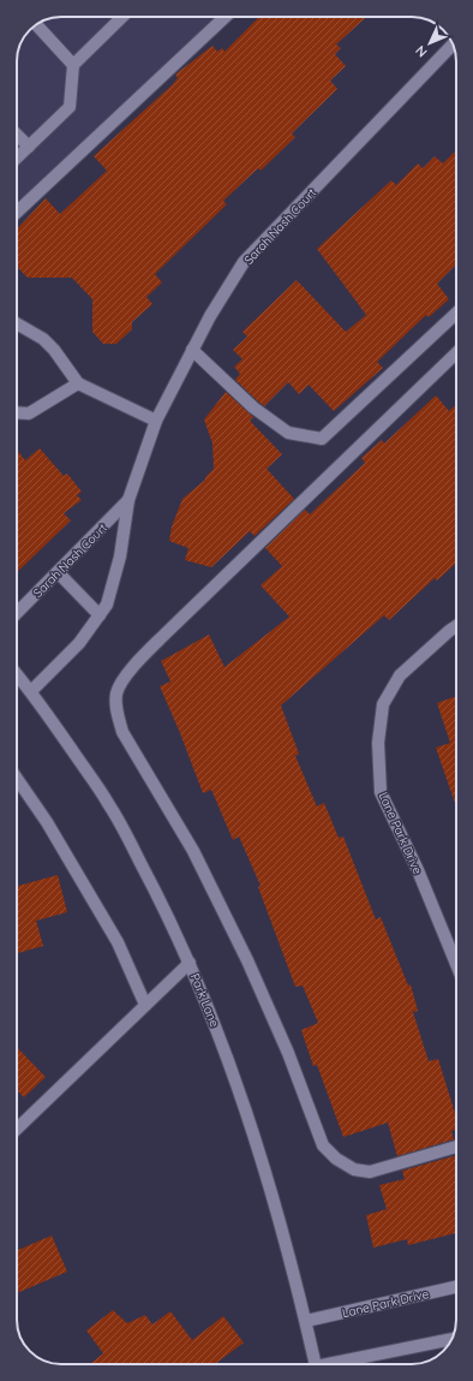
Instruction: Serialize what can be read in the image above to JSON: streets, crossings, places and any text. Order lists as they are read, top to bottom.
{
  "streets": {
    "street": ["Sarah Nash Court", "Lane Park Drive", "Park Lane"]
  },
  "crossings": [
    ["Sarah Nash Court", "Park Lane"],
    ["Lane Park Drive", "Park Lane"]
  ],
  "north": "bottom left"
}
